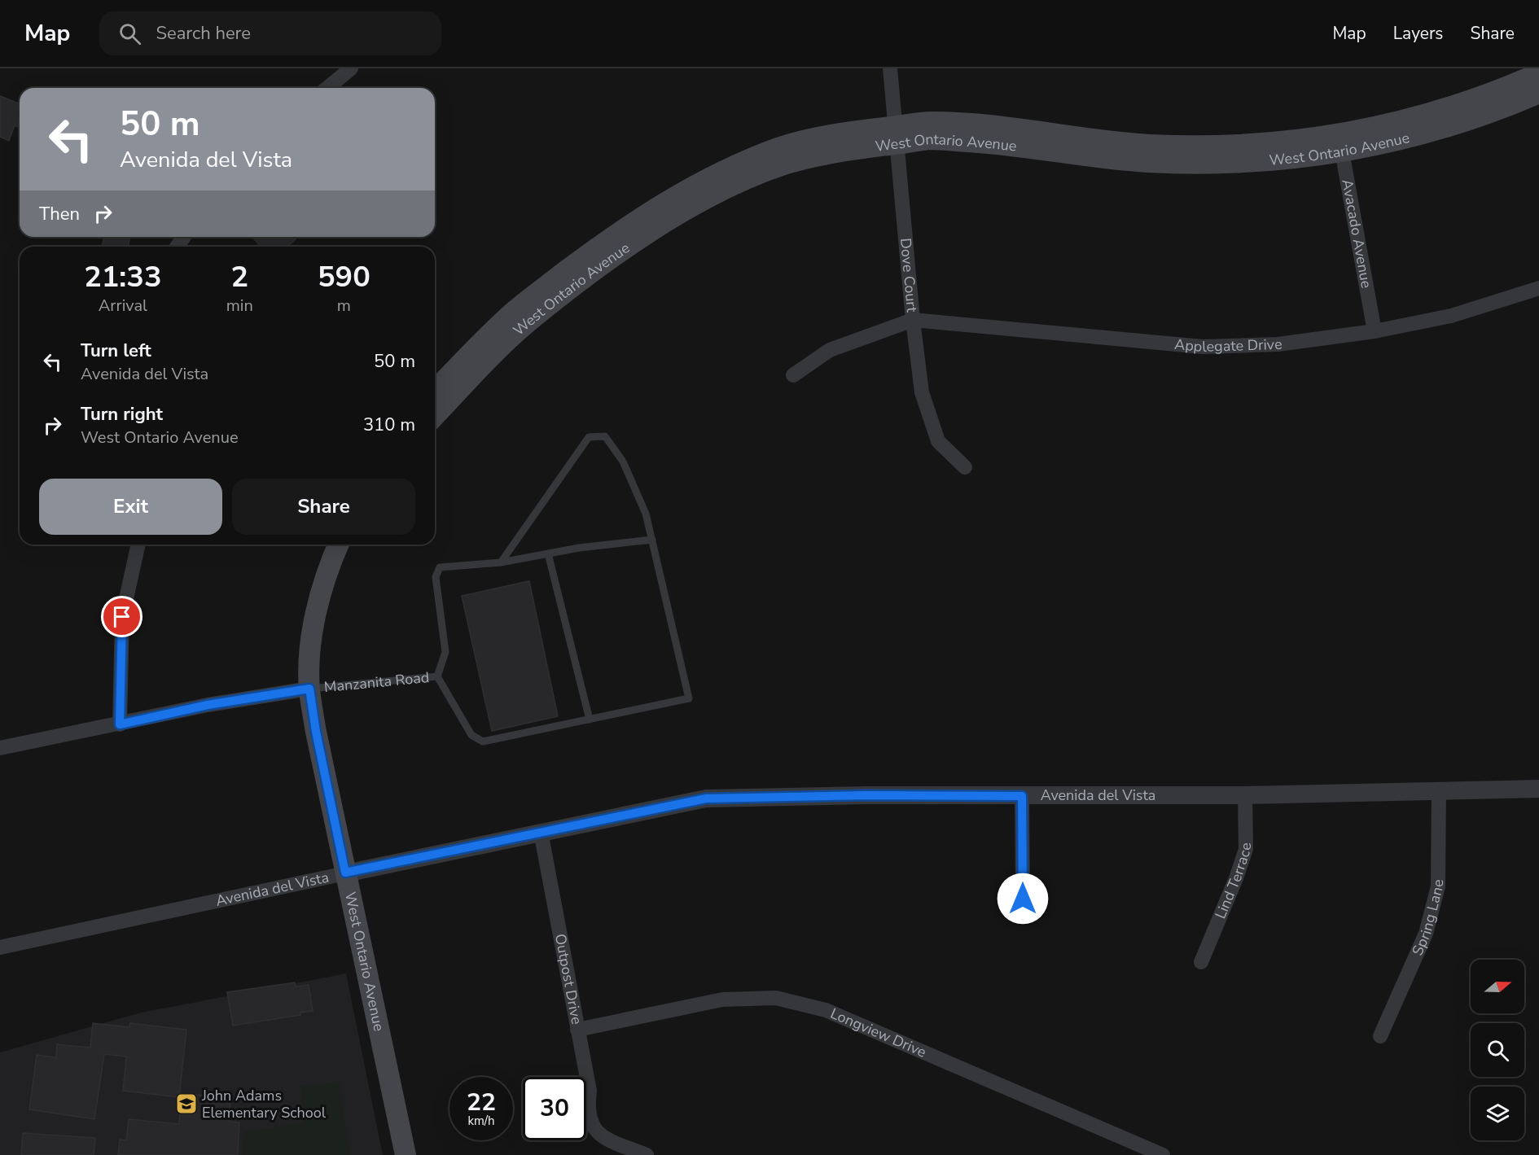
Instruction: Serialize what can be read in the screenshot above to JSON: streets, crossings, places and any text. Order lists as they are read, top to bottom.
{
  "streets": {
    "main road": ["West Ontario Avenue"],
    "street": [
      "Avacado Avenue",
      "Dove Court",
      "Applegate Drive",
      "Manzanita Road",
      "Avenida del Vista",
      "Lind Terrace",
      "Spring Lane",
      "Outpost Drive",
      "Longview Drive"
    ]
  },
  "crossings": [
    ["West Ontario Avenue", "Avacado Avenue"],
    ["West Ontario Avenue", "Dove Court"],
    ["West Ontario Avenue", "Manzanita Road"],
    ["West Ontario Avenue", "Avenida del Vista"],
    ["Avacado Avenue", "Applegate Drive"],
    ["Dove Court", "Applegate Drive"],
    ["Avenida del Vista", "Lind Terrace"],
    ["Avenida del Vista", "Spring Lane"],
    ["Avenida del Vista", "Outpost Drive"],
    ["Outpost Drive", "Longview Drive"]
  ],
  "places": {
    "school or university": ["John Adams Elementary School"]
  },
  "north": "right",
  "page": {
    "header": "Map",
    "search": "Search here",
    "nav": ["Map", "Layers", "Share"],
    "turn": ["50 m", "Avenida del Vista"],
    "then": "Then",
    "eta": [
      "21:33",
      "Arrival",
      "2",
      "min",
      "590",
      "m"
    ],
    "list": [
      {
        "name": "Turn left",
        "note": "Avenida del Vista",
        "value": "50 m"
      },
      {
        "name": "Turn right",
        "note": "West Ontario Avenue",
        "value": "310 m"
      }
    ],
    "buttons": ["Exit", "Share"],
    "speed": "22 km/h",
    "limit": "30"
  }
}
